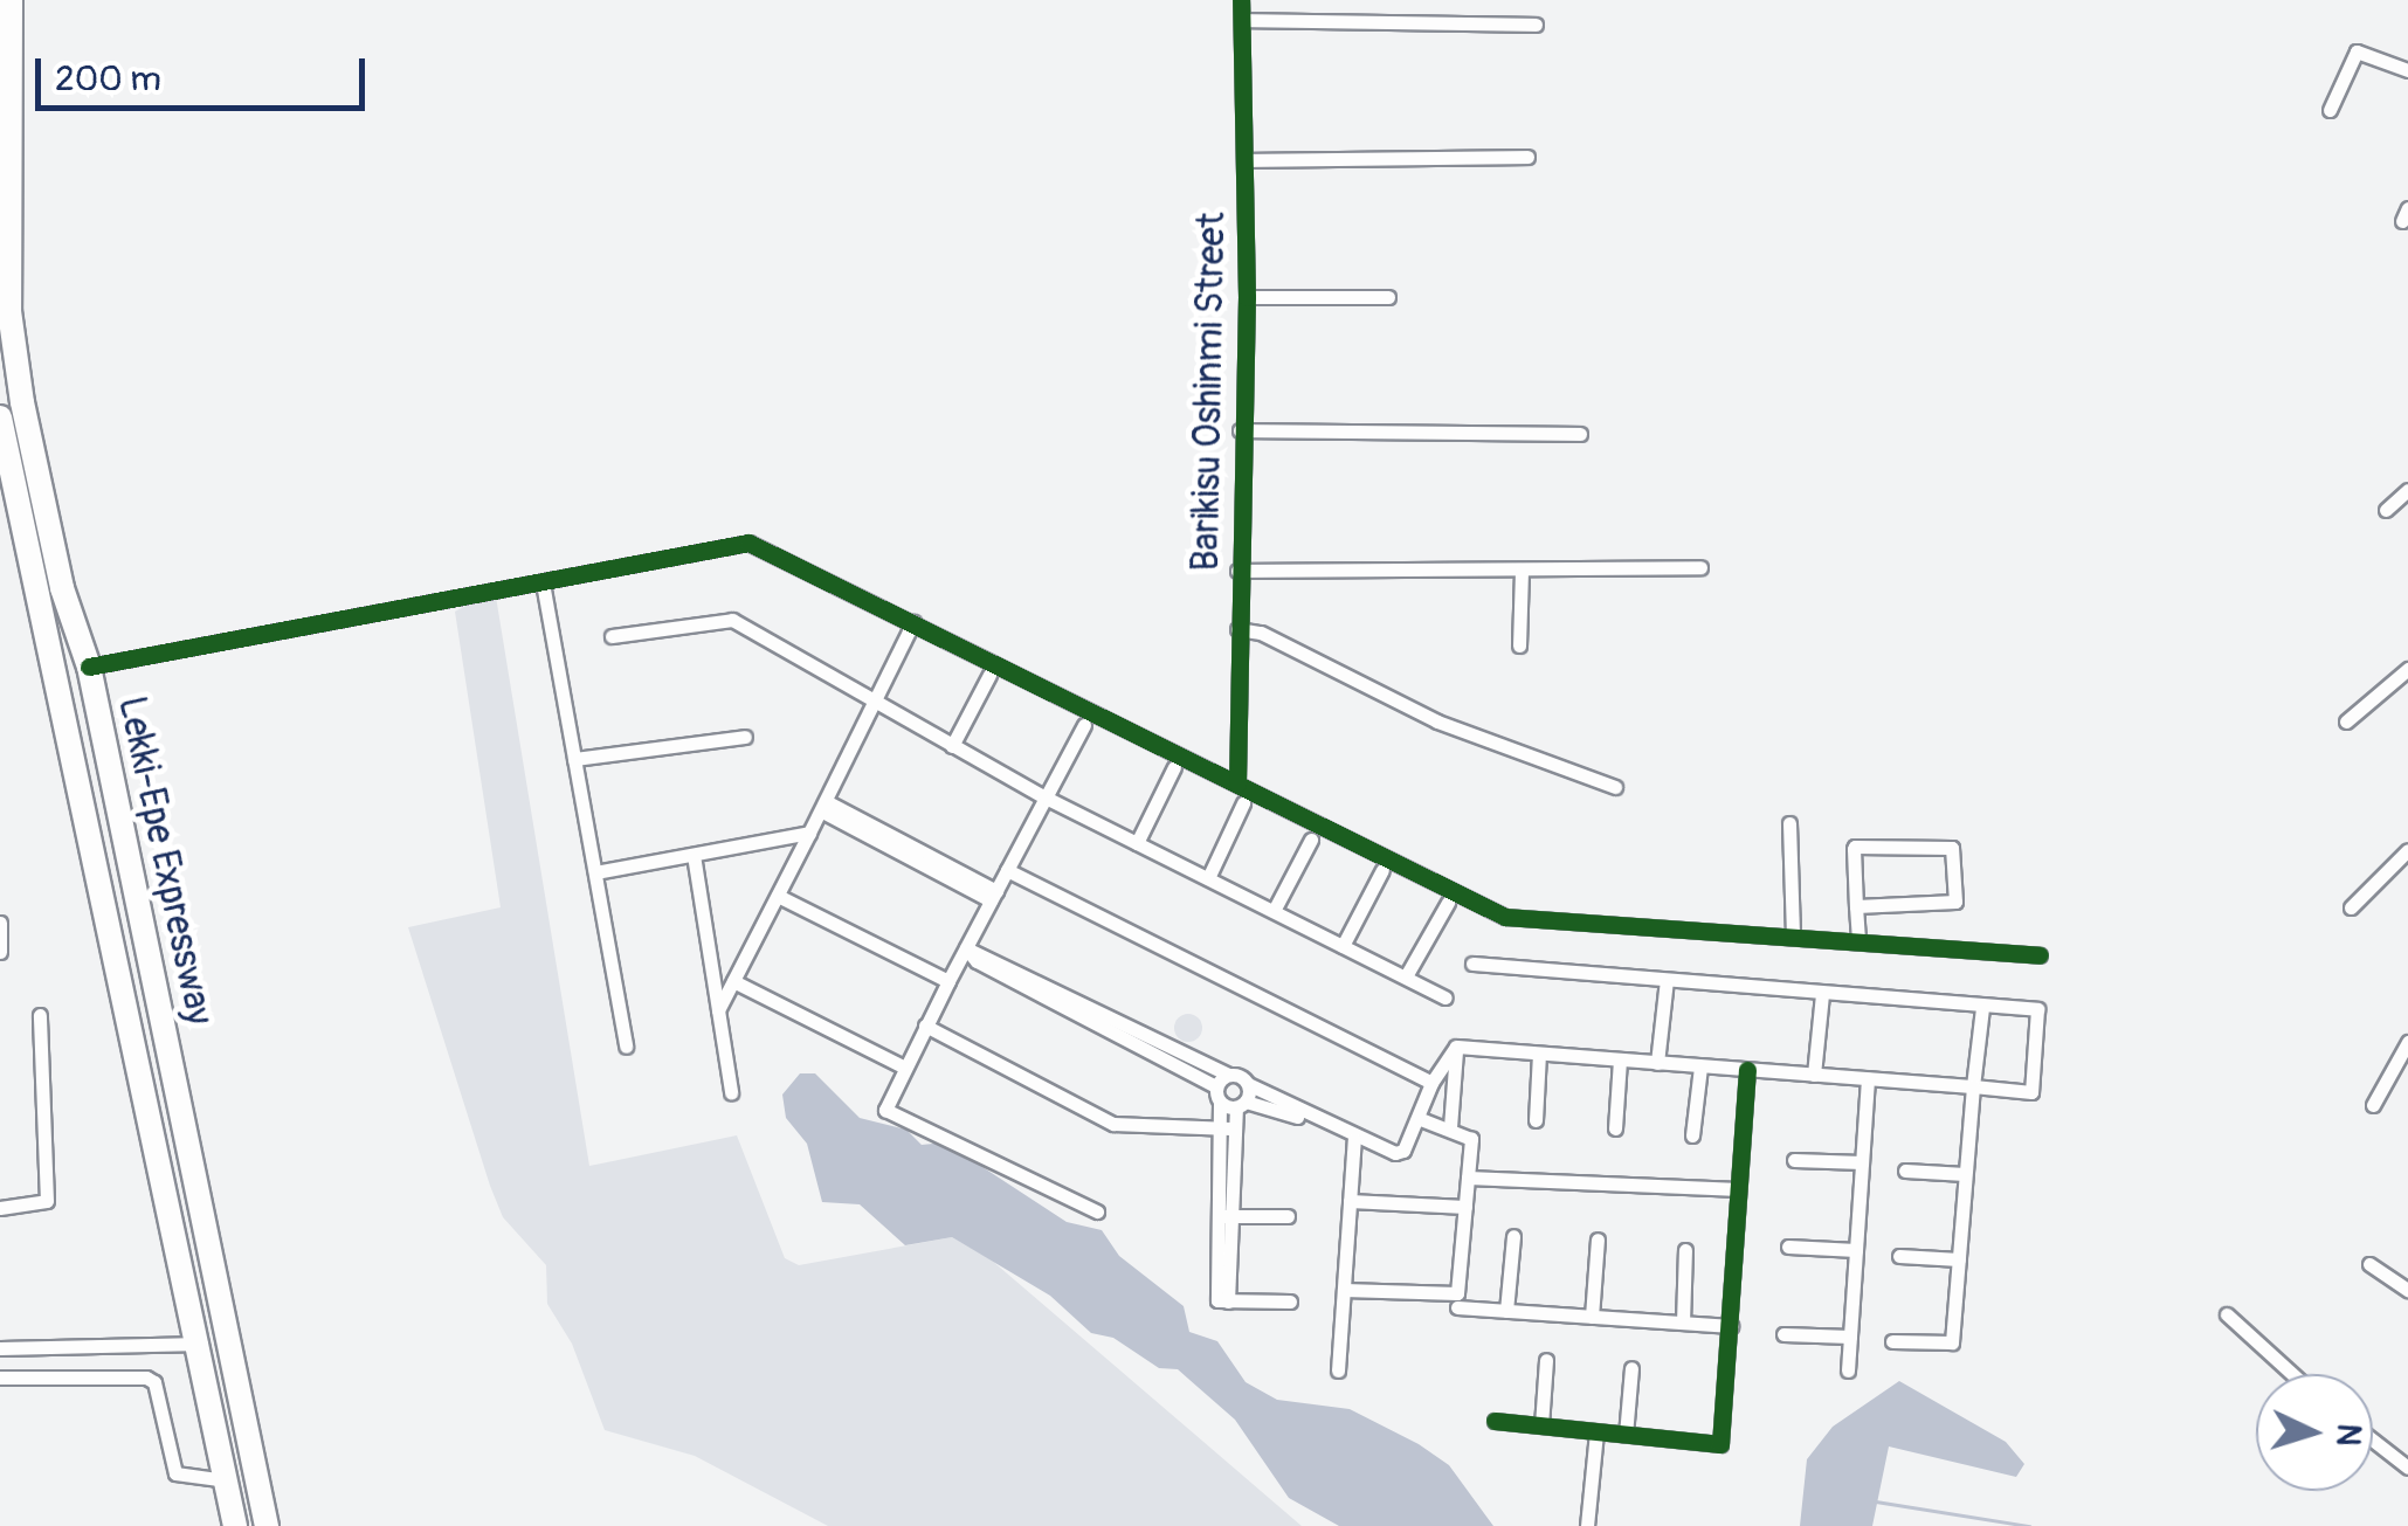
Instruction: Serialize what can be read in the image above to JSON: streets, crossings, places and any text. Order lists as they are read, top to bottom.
{
  "streets": {
    "highway": ["Lekki-Epe Expressway"],
    "street": ["Barikisu Oshinmi Street"]
  },
  "scale_bar": "200 m",
  "north": "right"
}
